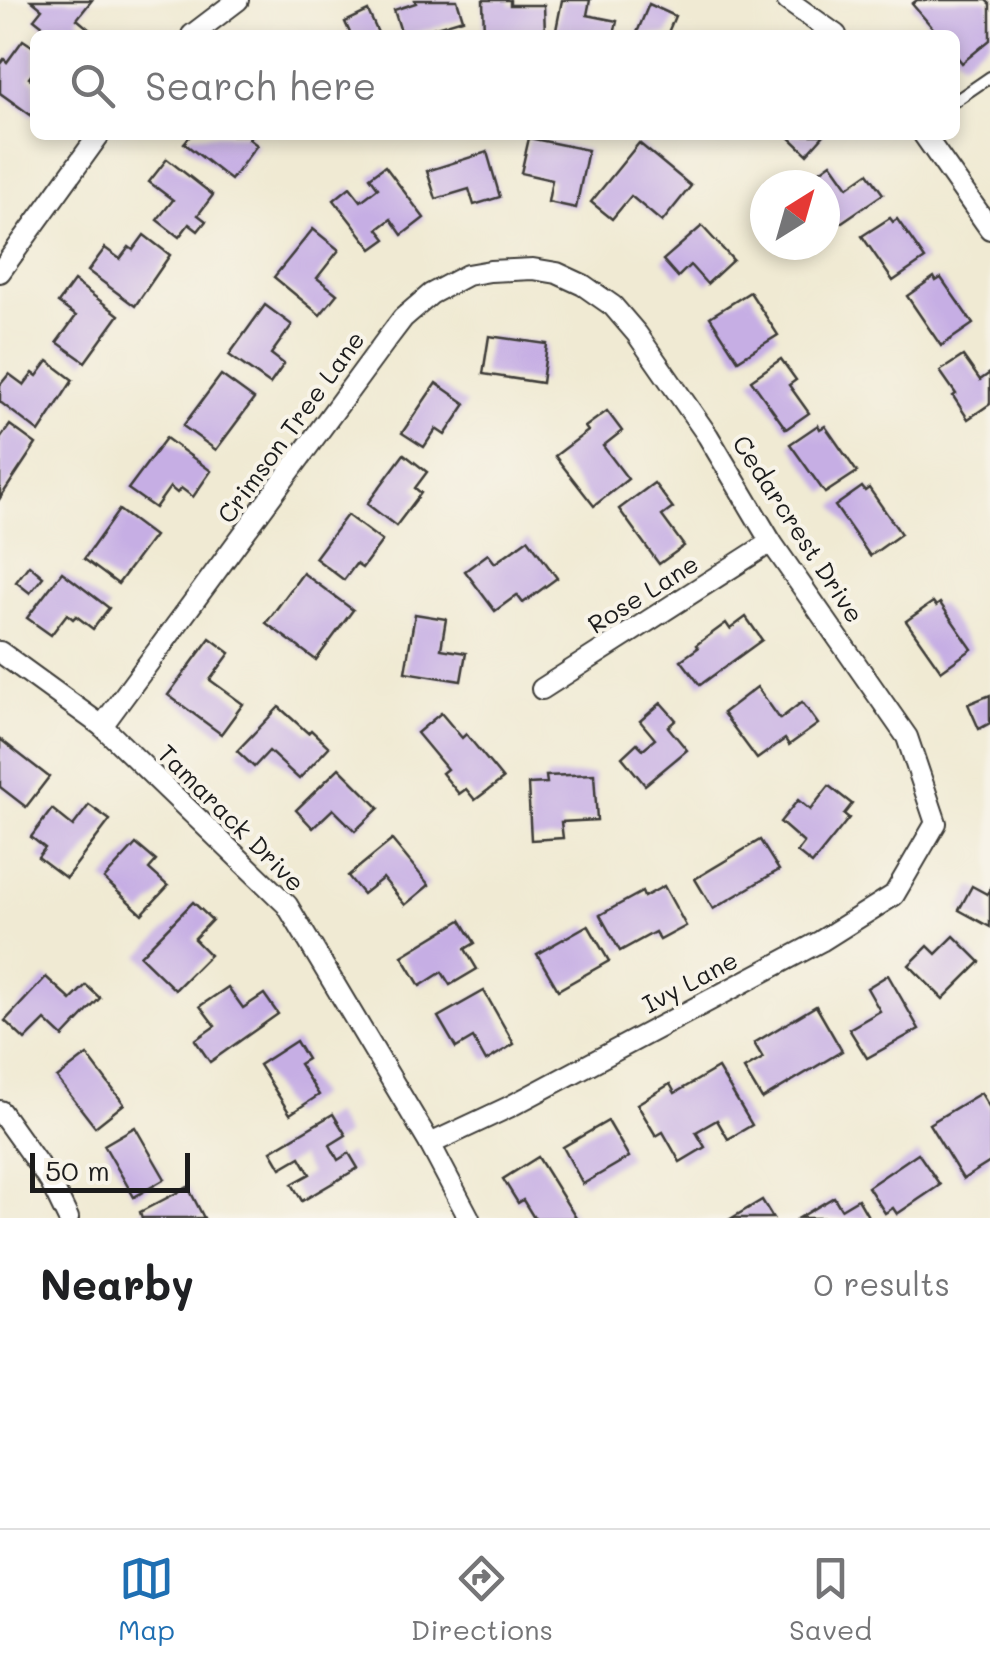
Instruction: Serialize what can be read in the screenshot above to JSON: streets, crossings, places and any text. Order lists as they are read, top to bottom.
{
  "streets": {
    "street": [
      "Crimson Tree Lane",
      "Cedarcrest Drive",
      "Rose Lane",
      "Tamarack Drive",
      "Ivy Lane"
    ]
  },
  "crossings": [
    ["Crimson Tree Lane", "Cedarcrest Drive"],
    ["Crimson Tree Lane", "Tamarack Drive"],
    ["Cedarcrest Drive", "Rose Lane"],
    ["Cedarcrest Drive", "Ivy Lane"],
    ["Tamarack Drive", "Ivy Lane"]
  ],
  "scale_bar": "50 m",
  "north": "top right",
  "page": {
    "search": "Search here",
    "scale": "50 m",
    "heading": ["Nearby", "0 results"],
    "nav": ["Map", "Directions", "Saved"]
  }
}
